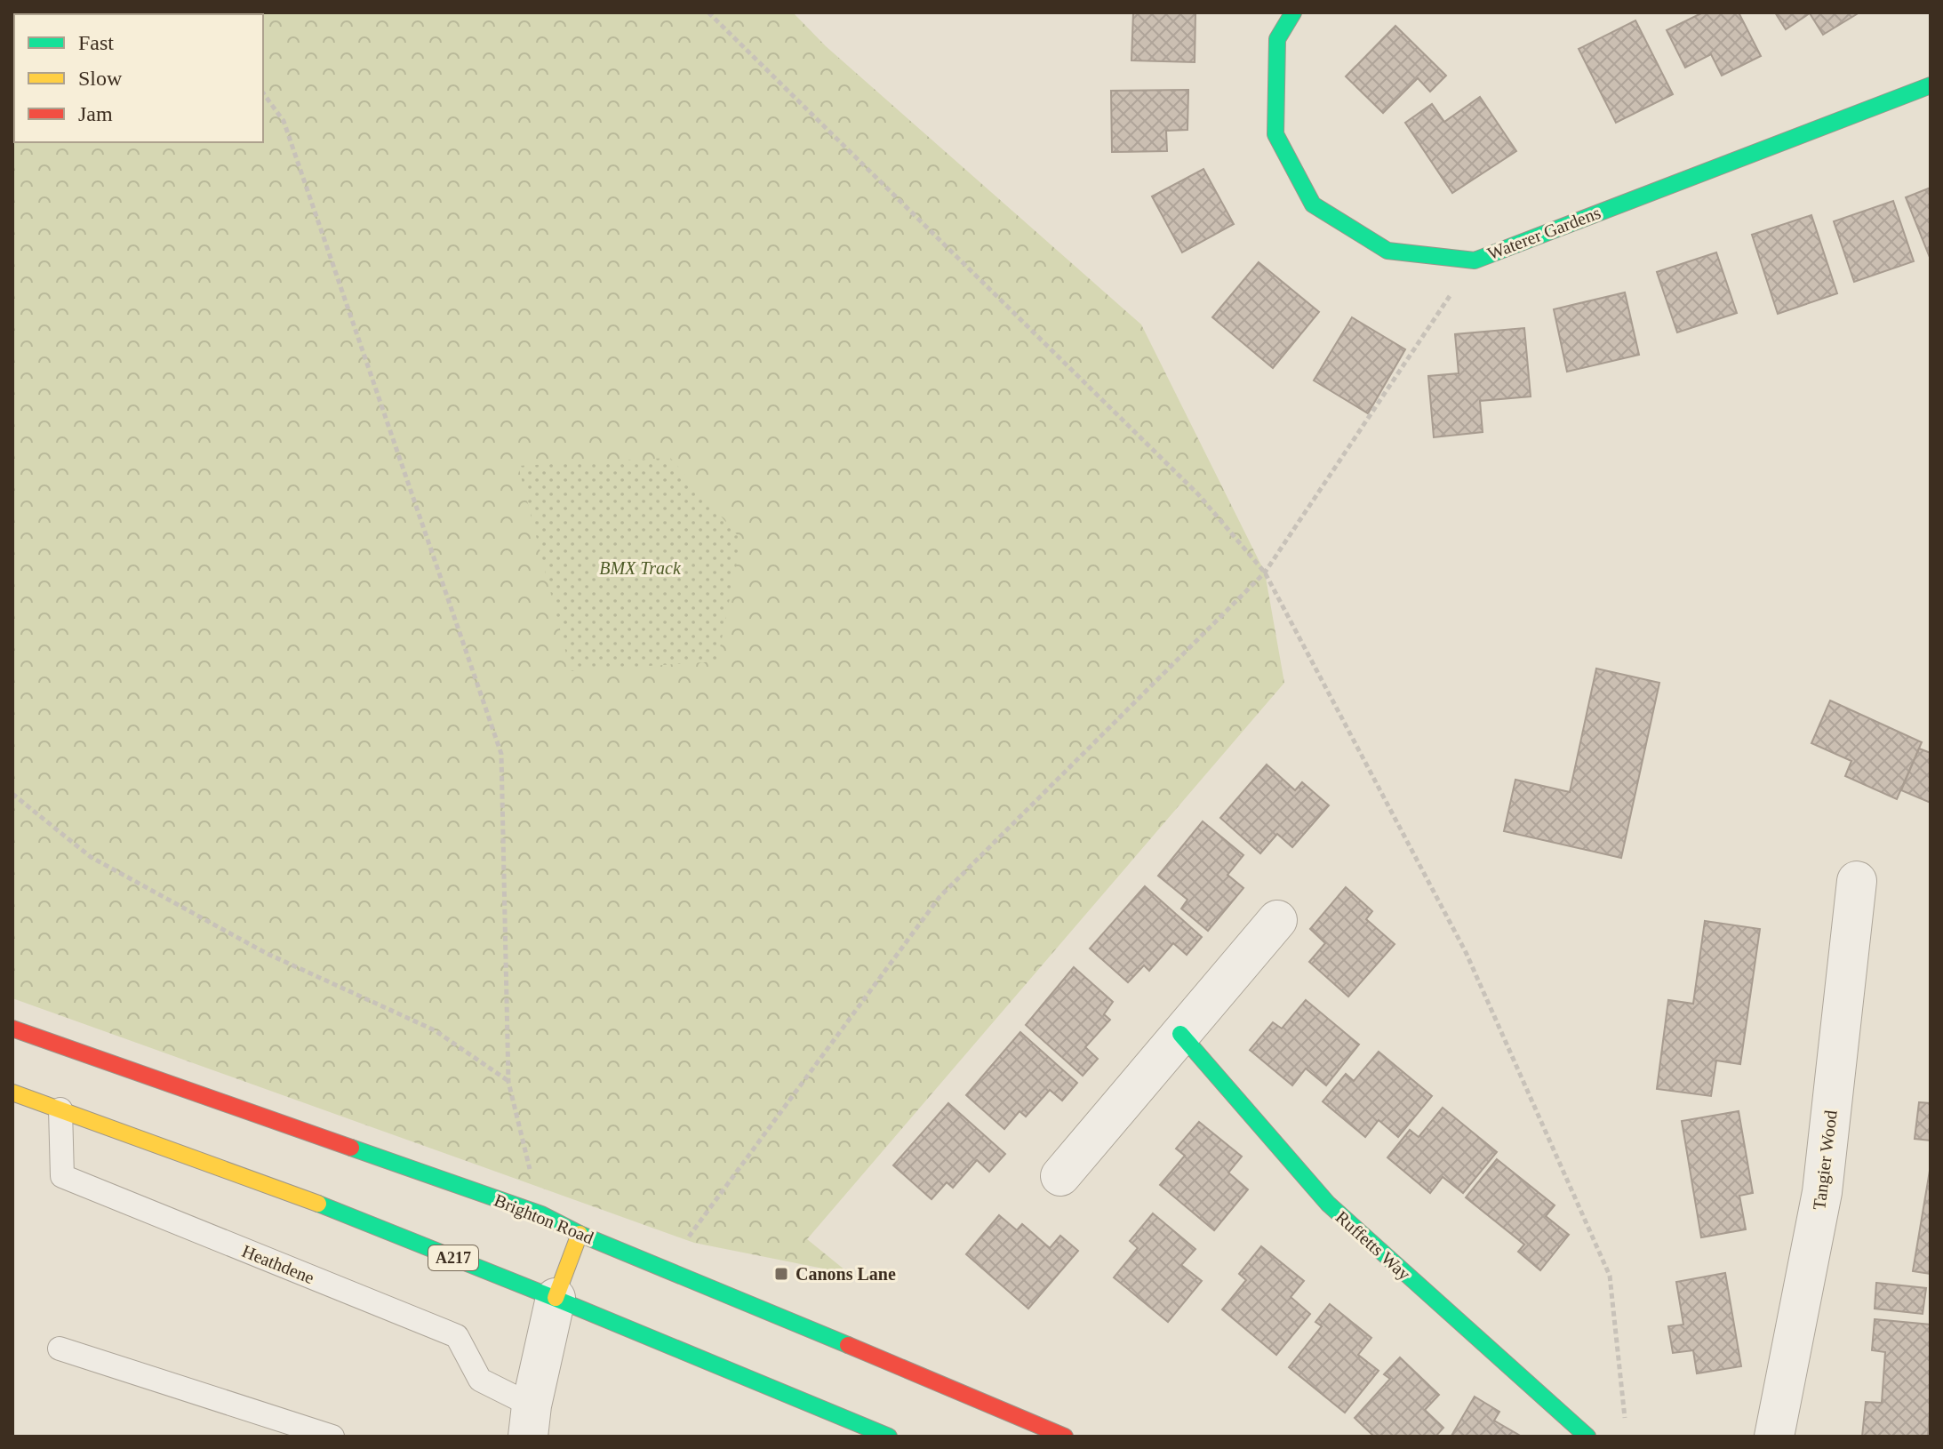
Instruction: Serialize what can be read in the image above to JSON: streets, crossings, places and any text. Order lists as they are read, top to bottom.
{
  "streets": {
    "main road": [
      "Waterer Gardens",
      "Brighton Road",
      "Ruffetts Way",
      "A217"
    ],
    "street": ["Tangier Wood"],
    "lane": ["Heathdene"]
  },
  "crossings": [
    ["A217", "Heathdene"]
  ],
  "parks": ["BMX Track"],
  "places": {
    "transit": ["Canons Lane"]
  },
  "legend": ["Fast", "Slow", "Jam"]
}
